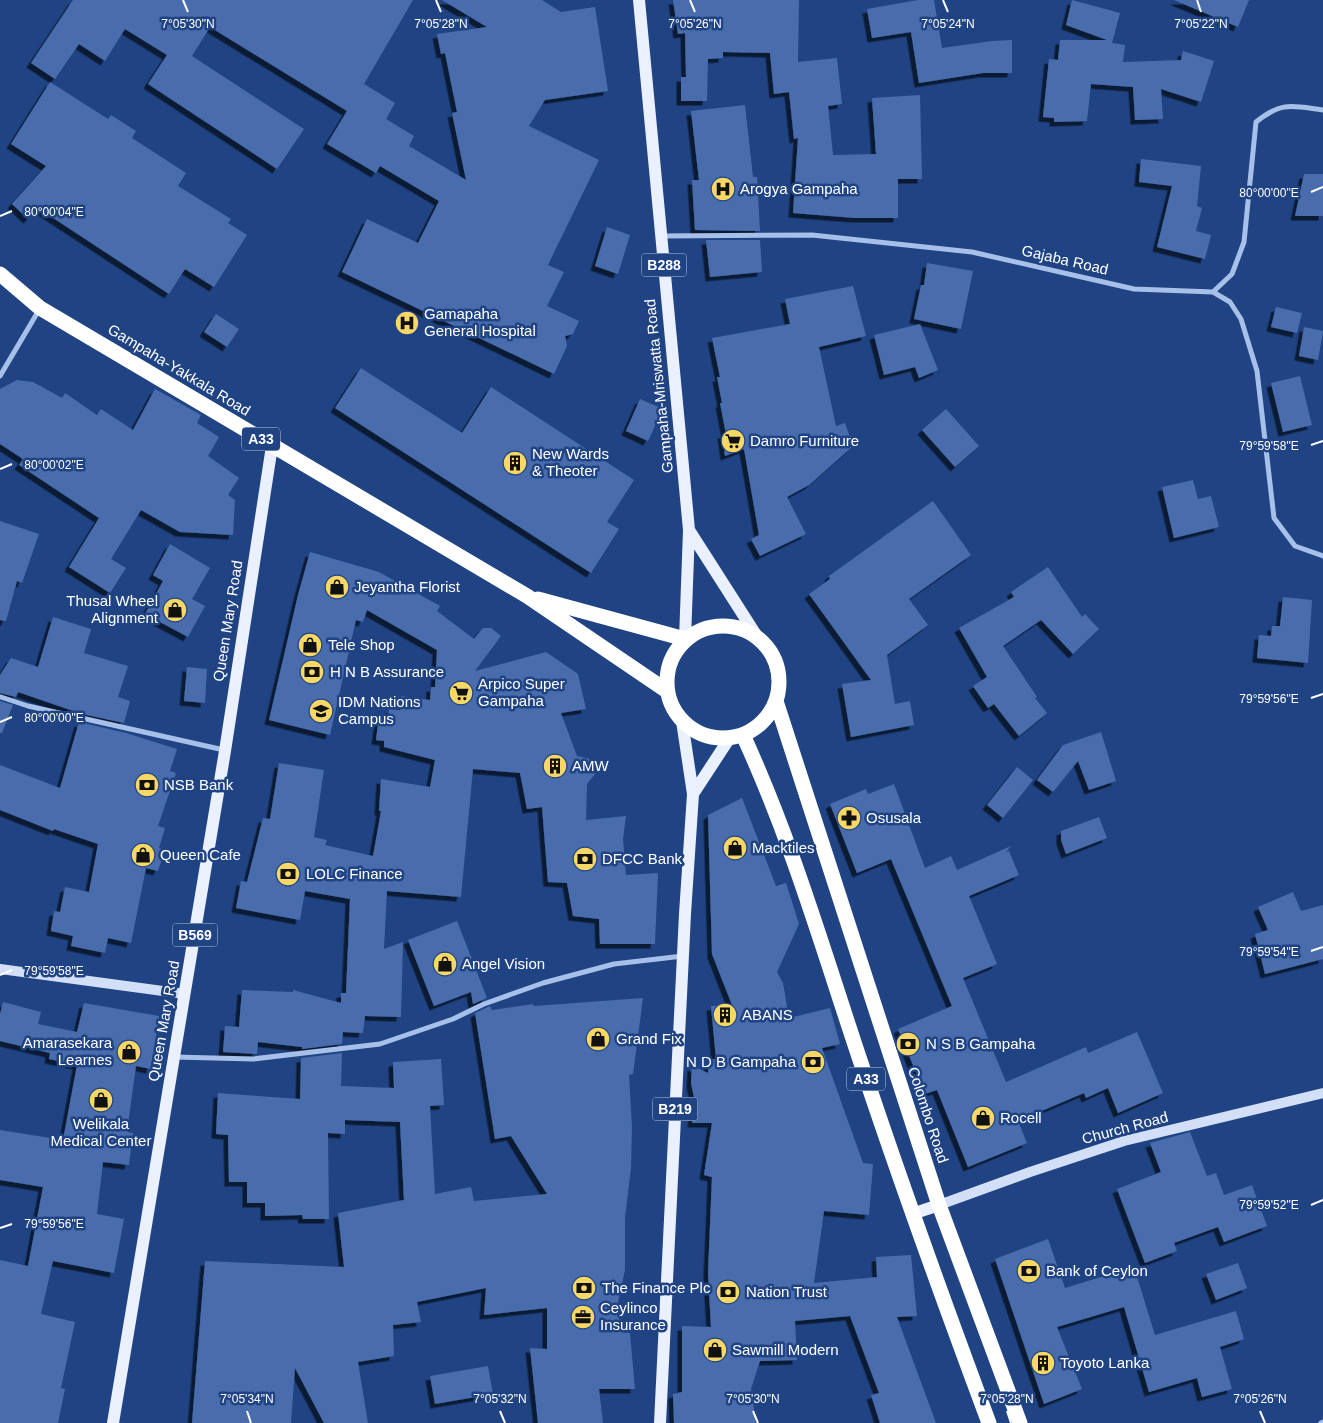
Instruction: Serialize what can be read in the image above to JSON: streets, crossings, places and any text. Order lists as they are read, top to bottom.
{
  "streets": {
    "highway": ["Gampaha-Yakkala Road", "A33", "Colombo Road"],
    "main road": [
      "B288",
      "Gampaha-Mriswatta Road",
      "Queen Mary Road",
      "B569",
      "B219"
    ],
    "street": ["Gajaba Road", "Church Road"]
  },
  "crossings": [
    ["Gajaba Road", "Gampaha-Mriswatta Road"],
    ["Gampaha-Yakkala Road", "Gampaha-Mriswatta Road"],
    ["Gampaha-Yakkala Road", "A33"],
    ["Gampaha-Yakkala Road", "Queen Mary Road"],
    ["Gampaha-Yakkala Road", "B219"],
    ["Gampaha-Yakkala Road", "Colombo Road"],
    ["Gampaha-Mriswatta Road", "A33"],
    ["Gampaha-Mriswatta Road", "B219"],
    ["Gampaha-Mriswatta Road", "Colombo Road"],
    ["A33", "B219"],
    ["A33", "Colombo Road"],
    ["B219", "Colombo Road"],
    ["Colombo Road", "Church Road"]
  ],
  "places": {
    "hospital": ["Arogya Gampaha", "Gamapaha General Hospital"],
    "supermarket": ["Damro Furniture", "Arpico Super Gampaha"],
    "building": [
      "New Wards & Theoter",
      "AMW",
      "ABANS",
      "Toyoto Lanka"
    ],
    "shop": [
      "Jeyantha Florist",
      "Thusal Wheel Alignment",
      "Tele Shop",
      "Macktiles",
      "Queen Cafe",
      "Angel Vision",
      "Grand Fix",
      "Amarasekara Learnes",
      "Welikala Medical Center",
      "Rocell",
      "Sawmill Modern"
    ],
    "bank": [
      "H N B Assurance",
      "NSB Bank",
      "DFCC Bank",
      "LOLC Finance",
      "N S B Gampaha",
      "N D B Gampaha",
      "Bank of Ceylon",
      "The Finance Plc",
      "Nation Trust"
    ],
    "school or university": ["IDM Nations Campus"],
    "pharmacy": ["Osusala"],
    "office": ["Ceylinco Insurance"]
  },
  "coordinates": [
    "7°05'30\"N",
    "7°05'28\"N",
    "7°05'26\"N",
    "7°05'24\"N",
    "7°05'22\"N",
    "80°00'00\"E",
    "80°00'04\"E",
    "79°59'58\"E",
    "80°00'02\"E",
    "79°59'56\"E",
    "79°59'54\"E",
    "79°59'52\"E",
    "7°05'34\"N",
    "7°05'32\"N"
  ]
}
